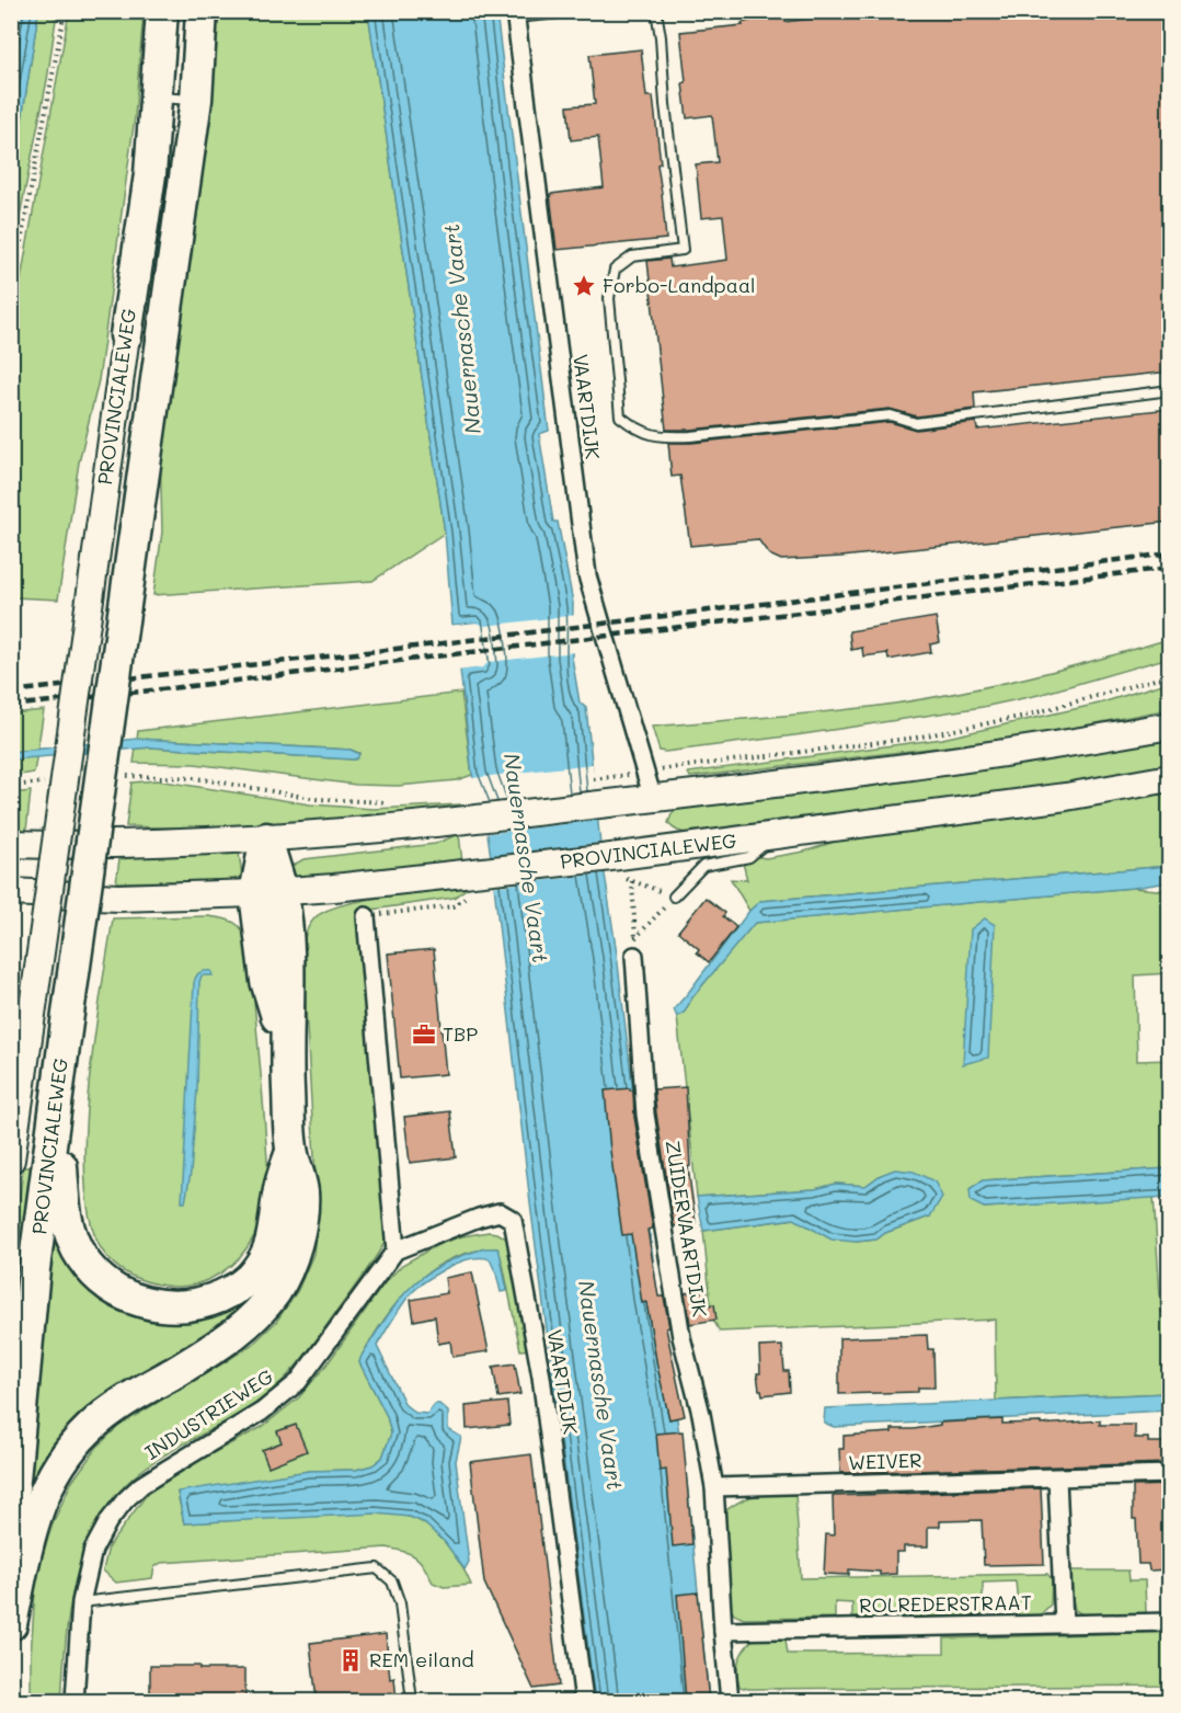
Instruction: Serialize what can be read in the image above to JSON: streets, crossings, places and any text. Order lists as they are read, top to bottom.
{
  "streets": {
    "highway": ["PROVINCIALEWEG"],
    "street": [
      "VAARTDIJK",
      "ZUIDERVAARTDIJK",
      "INDUSTRIEWEG",
      "WEIVER",
      "ROLREDERSTRAAT"
    ]
  },
  "crossings": [
    ["VAARTDIJK", "INDUSTRIEWEG"],
    ["ZUIDERVAARTDIJK", "WEIVER"],
    ["ZUIDERVAARTDIJK", "ROLREDERSTRAAT"]
  ],
  "water": ["Nauernasche Vaart"],
  "places": {
    "place": ["Forbo-Landpaal"],
    "office": ["TBP"],
    "building": ["REM eiland"]
  }
}
